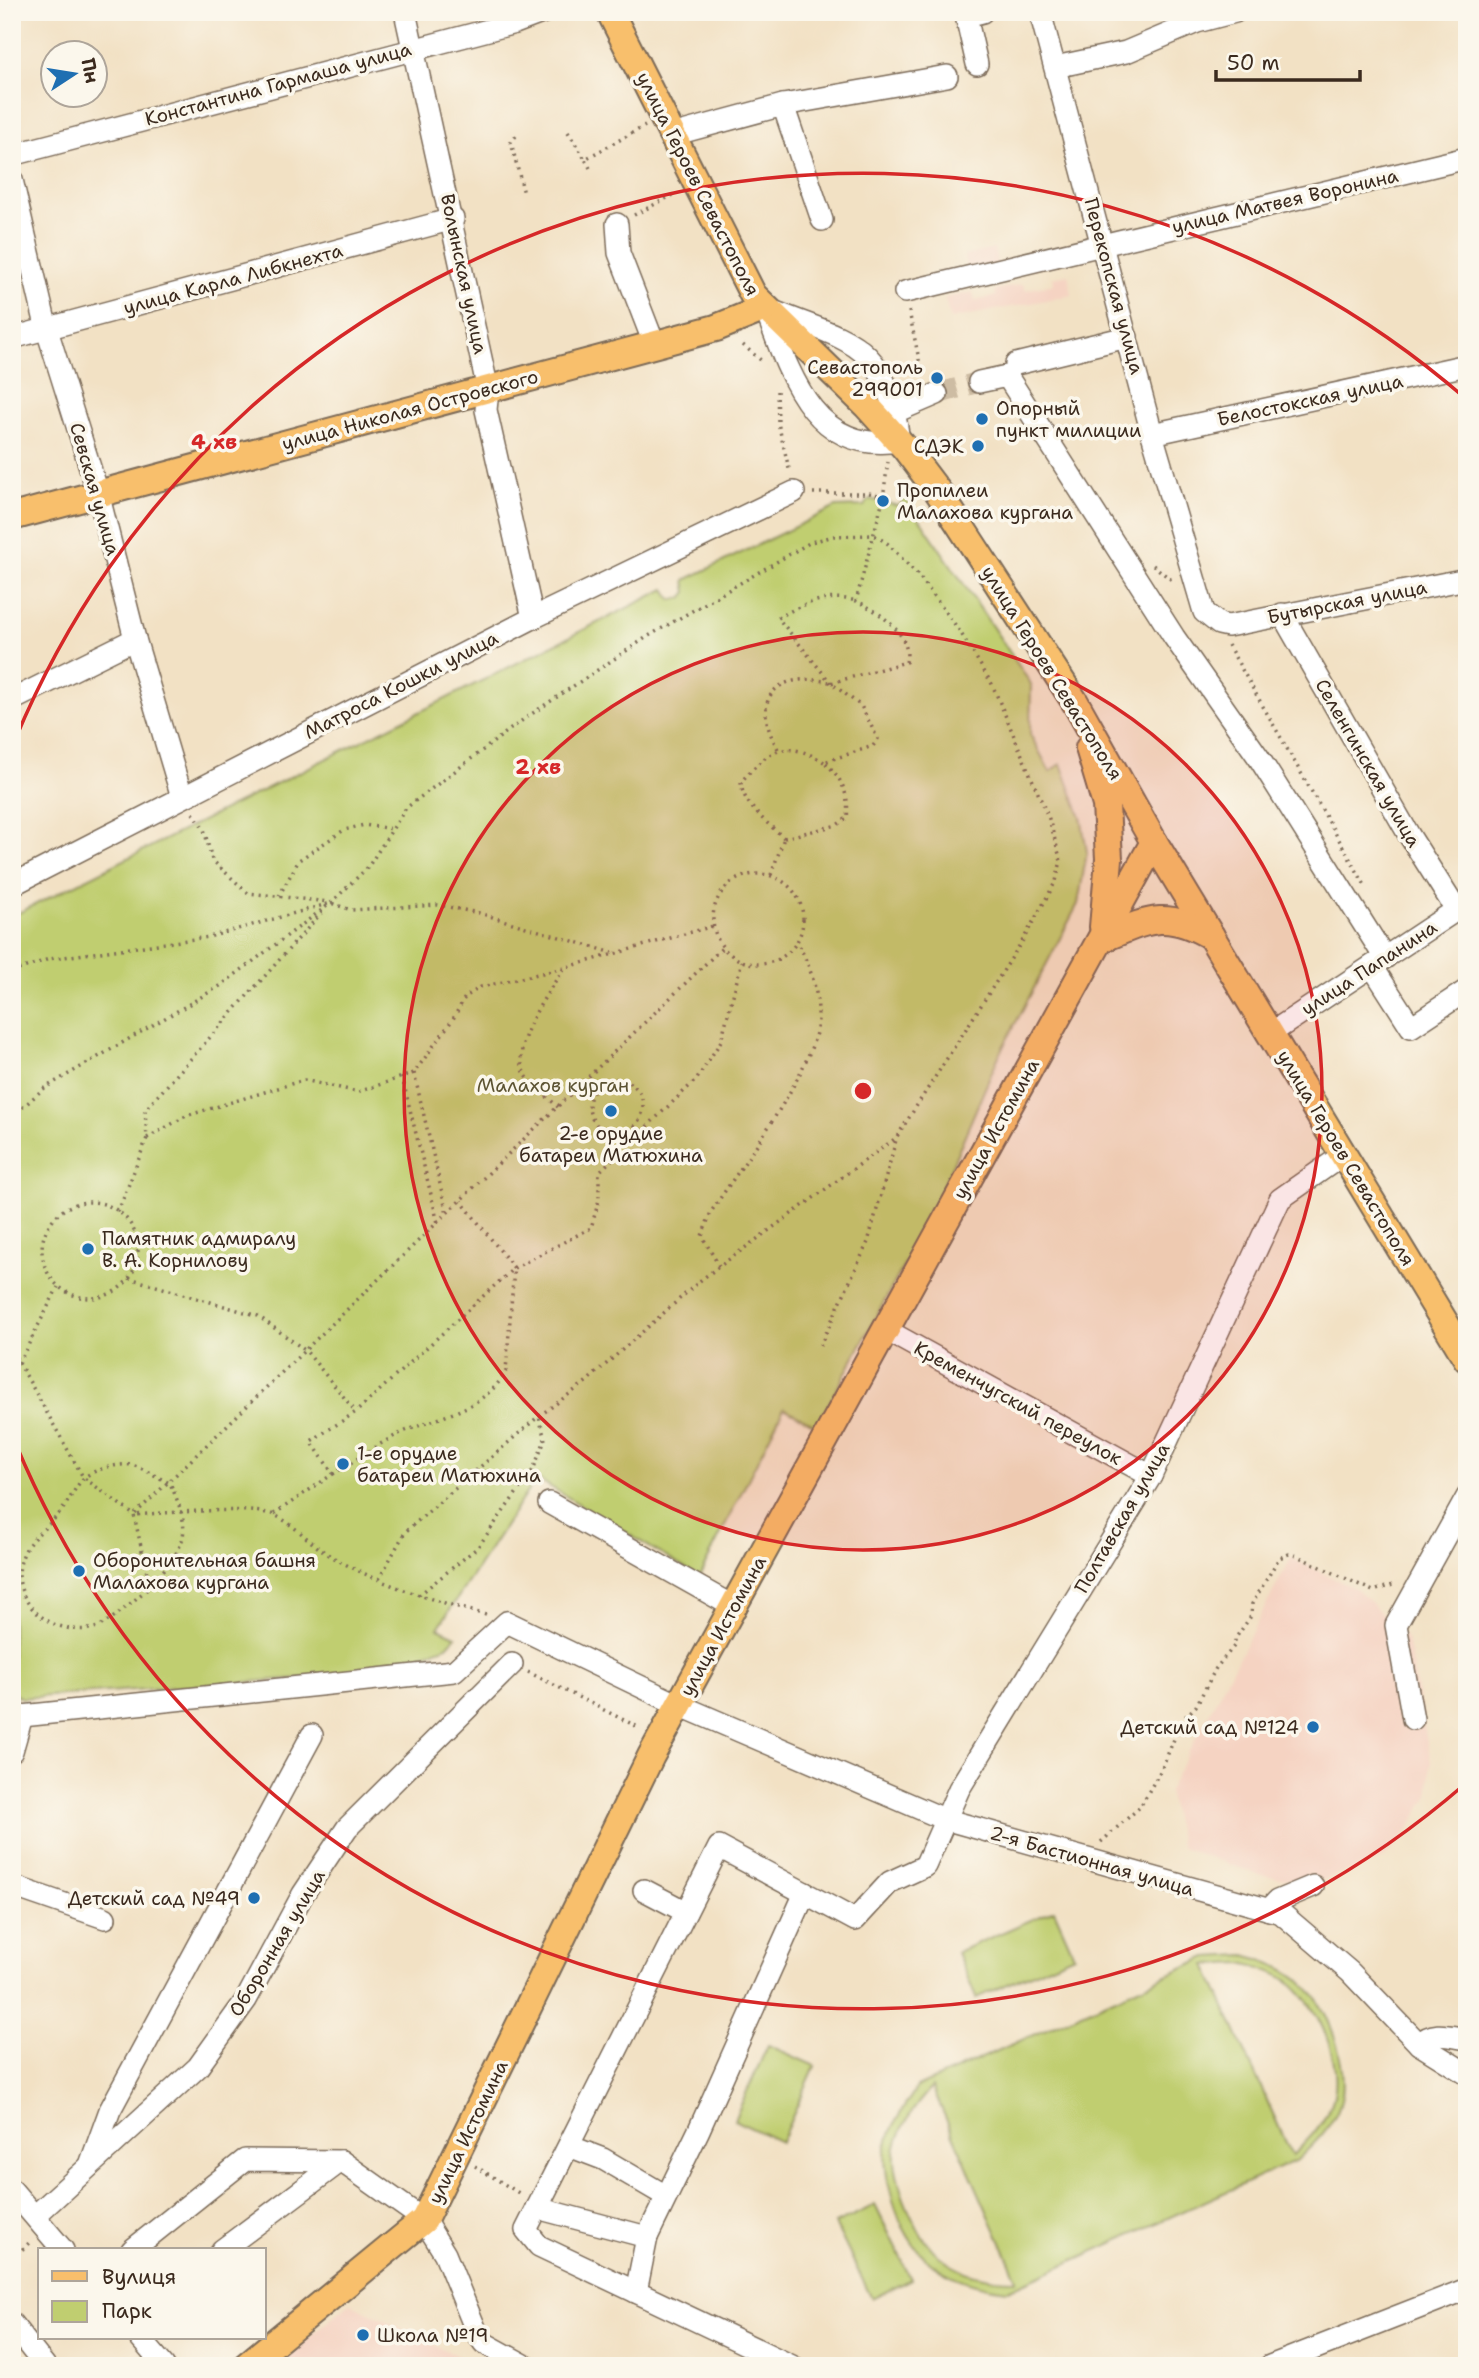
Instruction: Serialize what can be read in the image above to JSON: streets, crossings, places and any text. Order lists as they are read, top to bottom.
{
  "streets": {
    "main road": ["улица Героев Севастополя", "улица Николая Островского", "улица Истомина"],
    "street": [
      "Константина Гармаша улица",
      "улица Матвея Воронина",
      "Волынская улица",
      "улица Карла Либкнехта",
      "Перекопская улица",
      "Белостокская улица",
      "Севская улица",
      "Бутырская улица",
      "Матроса Кошки улица",
      "Селенгинская улица",
      "улица Папанина",
      "Кременчугский переулок",
      "Полтавская улица",
      "2-я Бастионная улица",
      "Оборонная улица"
    ]
  },
  "crossings": [
    ["Константина Гармаша улица", "Волынская улица"],
    ["улица Героев Севастополя", "улица Николая Островского"],
    ["улица Героев Севастополя", "улица Папанина"],
    ["улица Героев Севастополя", "улица Истомина"],
    ["улица Героев Севастополя", "Полтавская улица"],
    ["улица Матвея Воронина", "Перекопская улица"],
    ["Волынская улица", "улица Карла Либкнехта"],
    ["Волынская улица", "улица Николая Островского"],
    ["Волынская улица", "Матроса Кошки улица"],
    ["улица Карла Либкнехта", "Севская улица"],
    ["Перекопская улица", "Белостокская улица"],
    ["Перекопская улица", "Бутырская улица"],
    ["улица Николая Островского", "Севская улица"],
    ["Севская улица", "Матроса Кошки улица"],
    ["Бутырская улица", "Селенгинская улица"],
    ["Селенгинская улица", "улица Папанина"],
    ["улица Истомина", "Кременчугский переулок"],
    ["улица Истомина", "2-я Бастионная улица"],
    ["Кременчугский переулок", "Полтавская улица"],
    ["Полтавская улица", "2-я Бастионная улица"]
  ],
  "parks": ["Малахов курган"],
  "places": [
    "Севастополь 299001",
    "Опорный пункт милиции",
    "СДЭК",
    "Пропилеи Малахова кургана",
    "2-е орудие батареи Матюхина",
    "Памятник адмиралу В. А. Корнилову",
    "1-е орудие батареи Матюхина",
    "Оборонительная башня Малахова кургана",
    "Детский сад №124",
    "Детский сад №49",
    "Школа №19"
  ],
  "legend": ["Вулиця", "Парк"],
  "scale_bar": "50 m",
  "north": "right",
  "rings": ["4 хв", "2 хв"]
}
